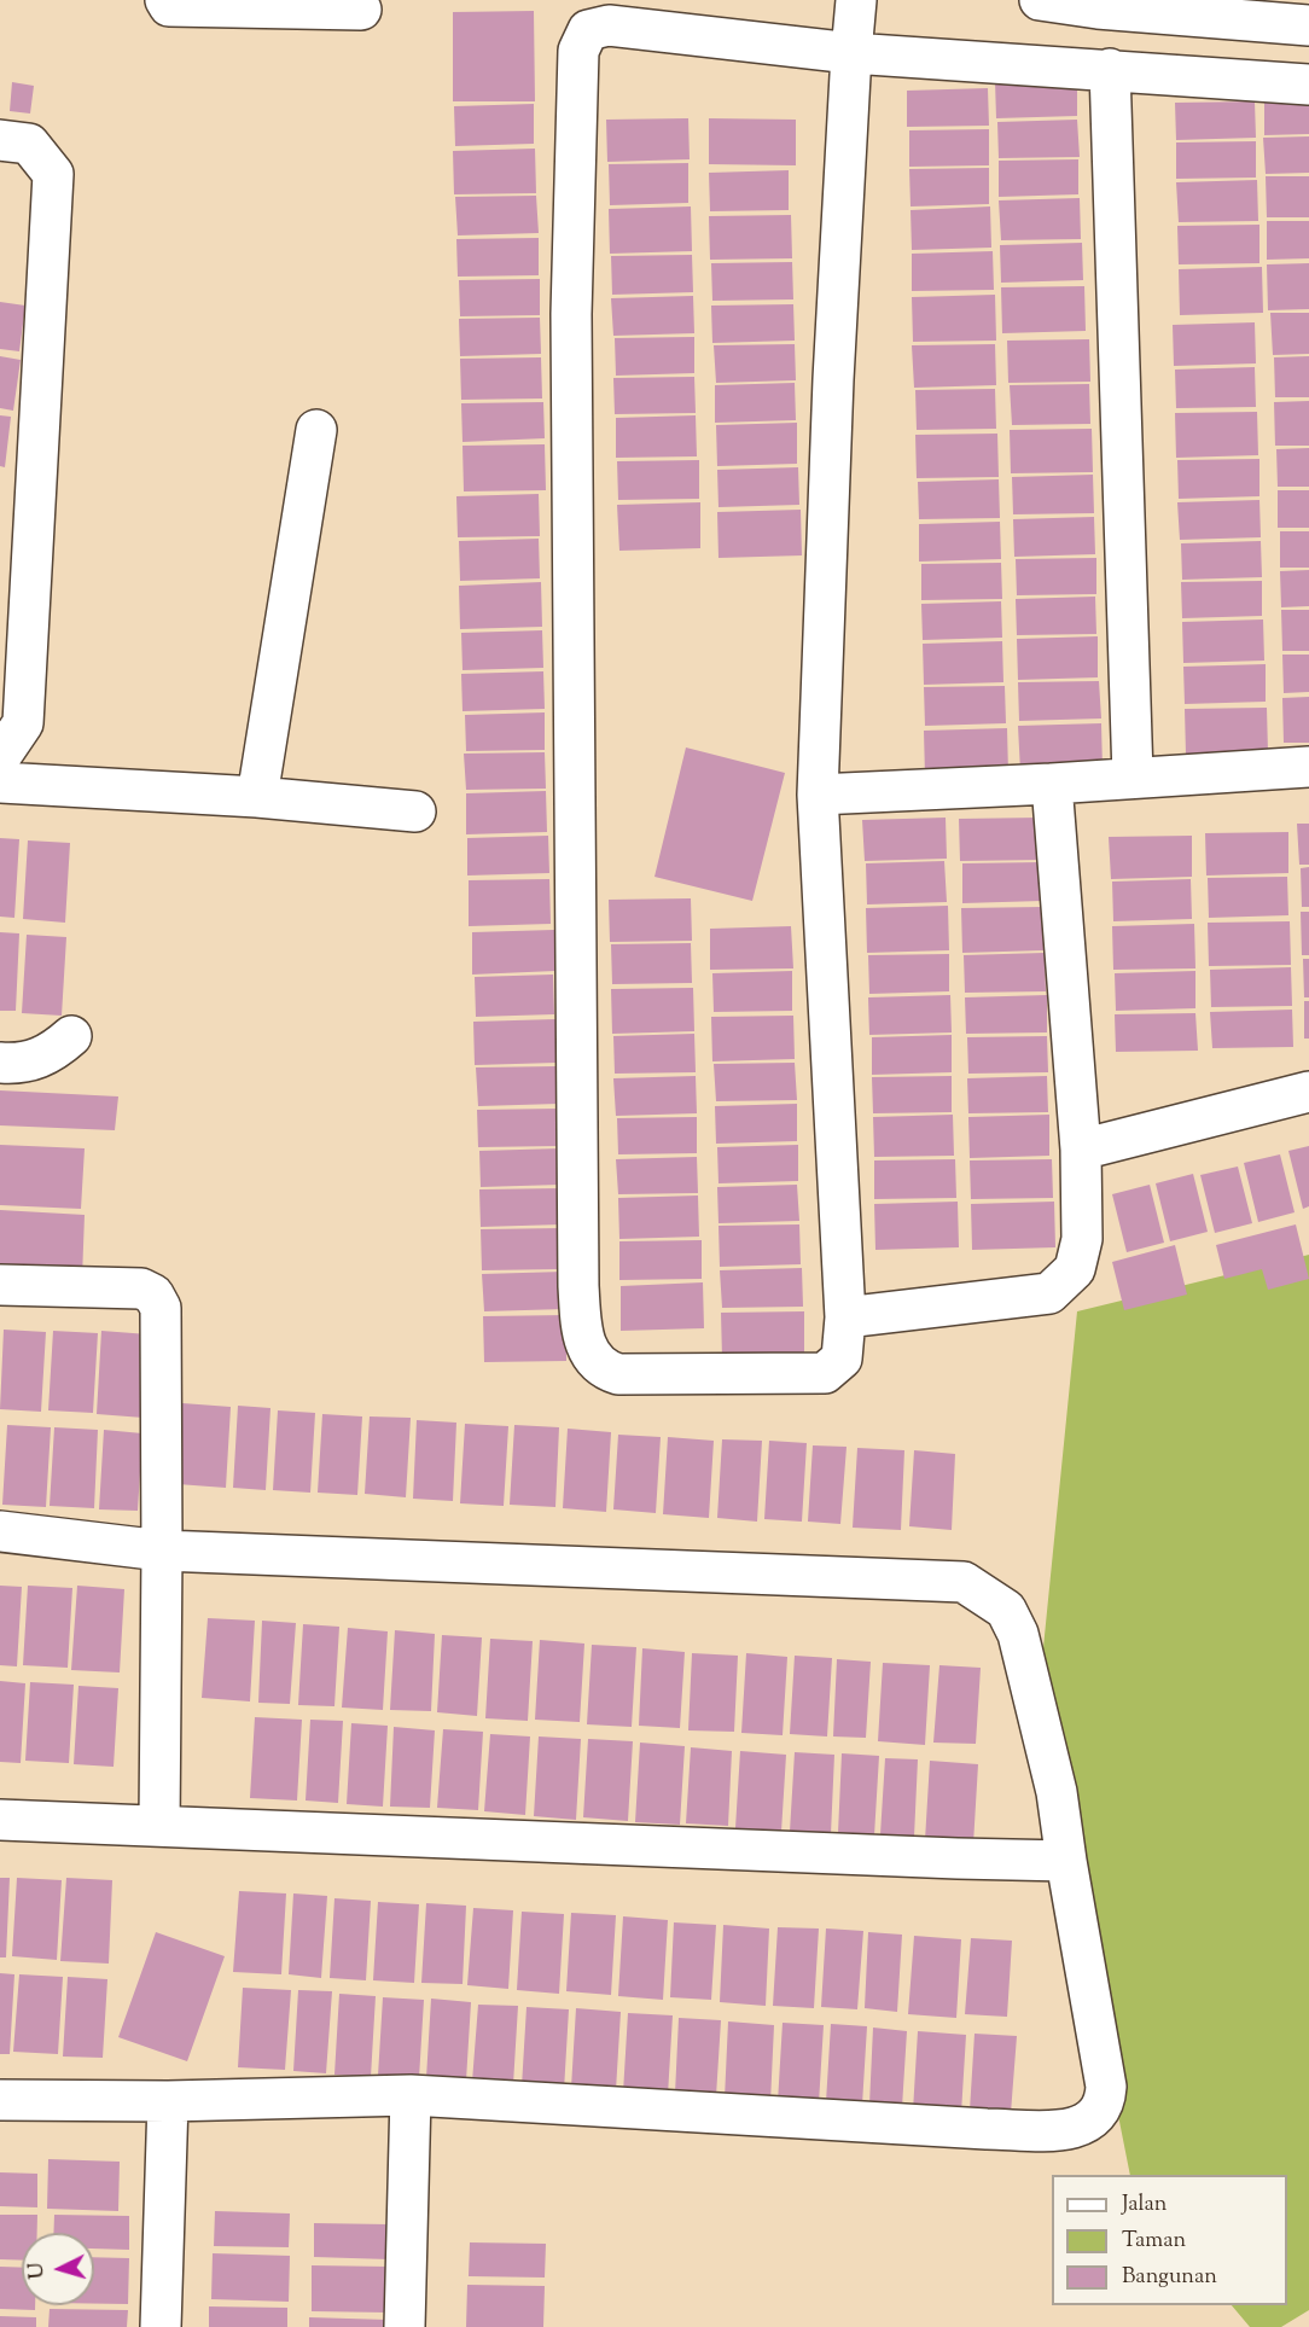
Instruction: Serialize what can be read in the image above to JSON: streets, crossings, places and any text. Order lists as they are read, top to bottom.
{
  "legend": ["Jalan", "Taman", "Bangunan"],
  "north": "left"
}
